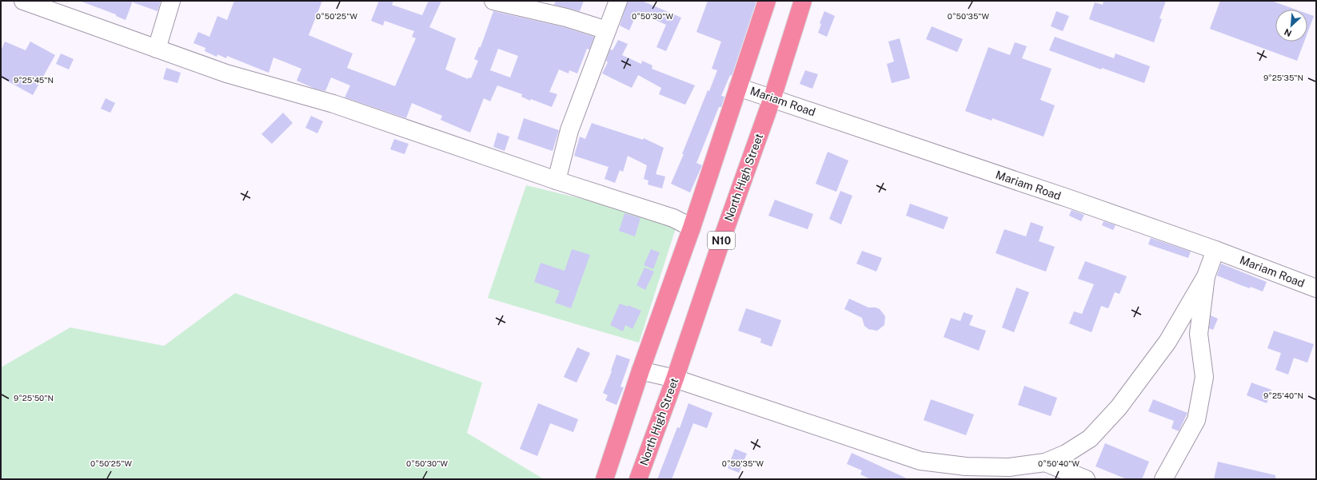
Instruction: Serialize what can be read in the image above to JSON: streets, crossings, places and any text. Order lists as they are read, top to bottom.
{
  "streets": {
    "highway": ["North High Street", "N10"],
    "street": ["Mariam Road"]
  },
  "crossings": [
    ["Mariam Road", "North High Street"],
    ["Mariam Road", "N10"]
  ],
  "north": "bottom left",
  "coordinates": [
    "0°50'25\"W",
    "0°50'30\"W",
    "0°50'35\"W",
    "9°25'35\"N",
    "9°25'45\"N",
    "9°25'40\"N",
    "9°25'50\"N",
    "0°50'40\"W"
  ]
}
